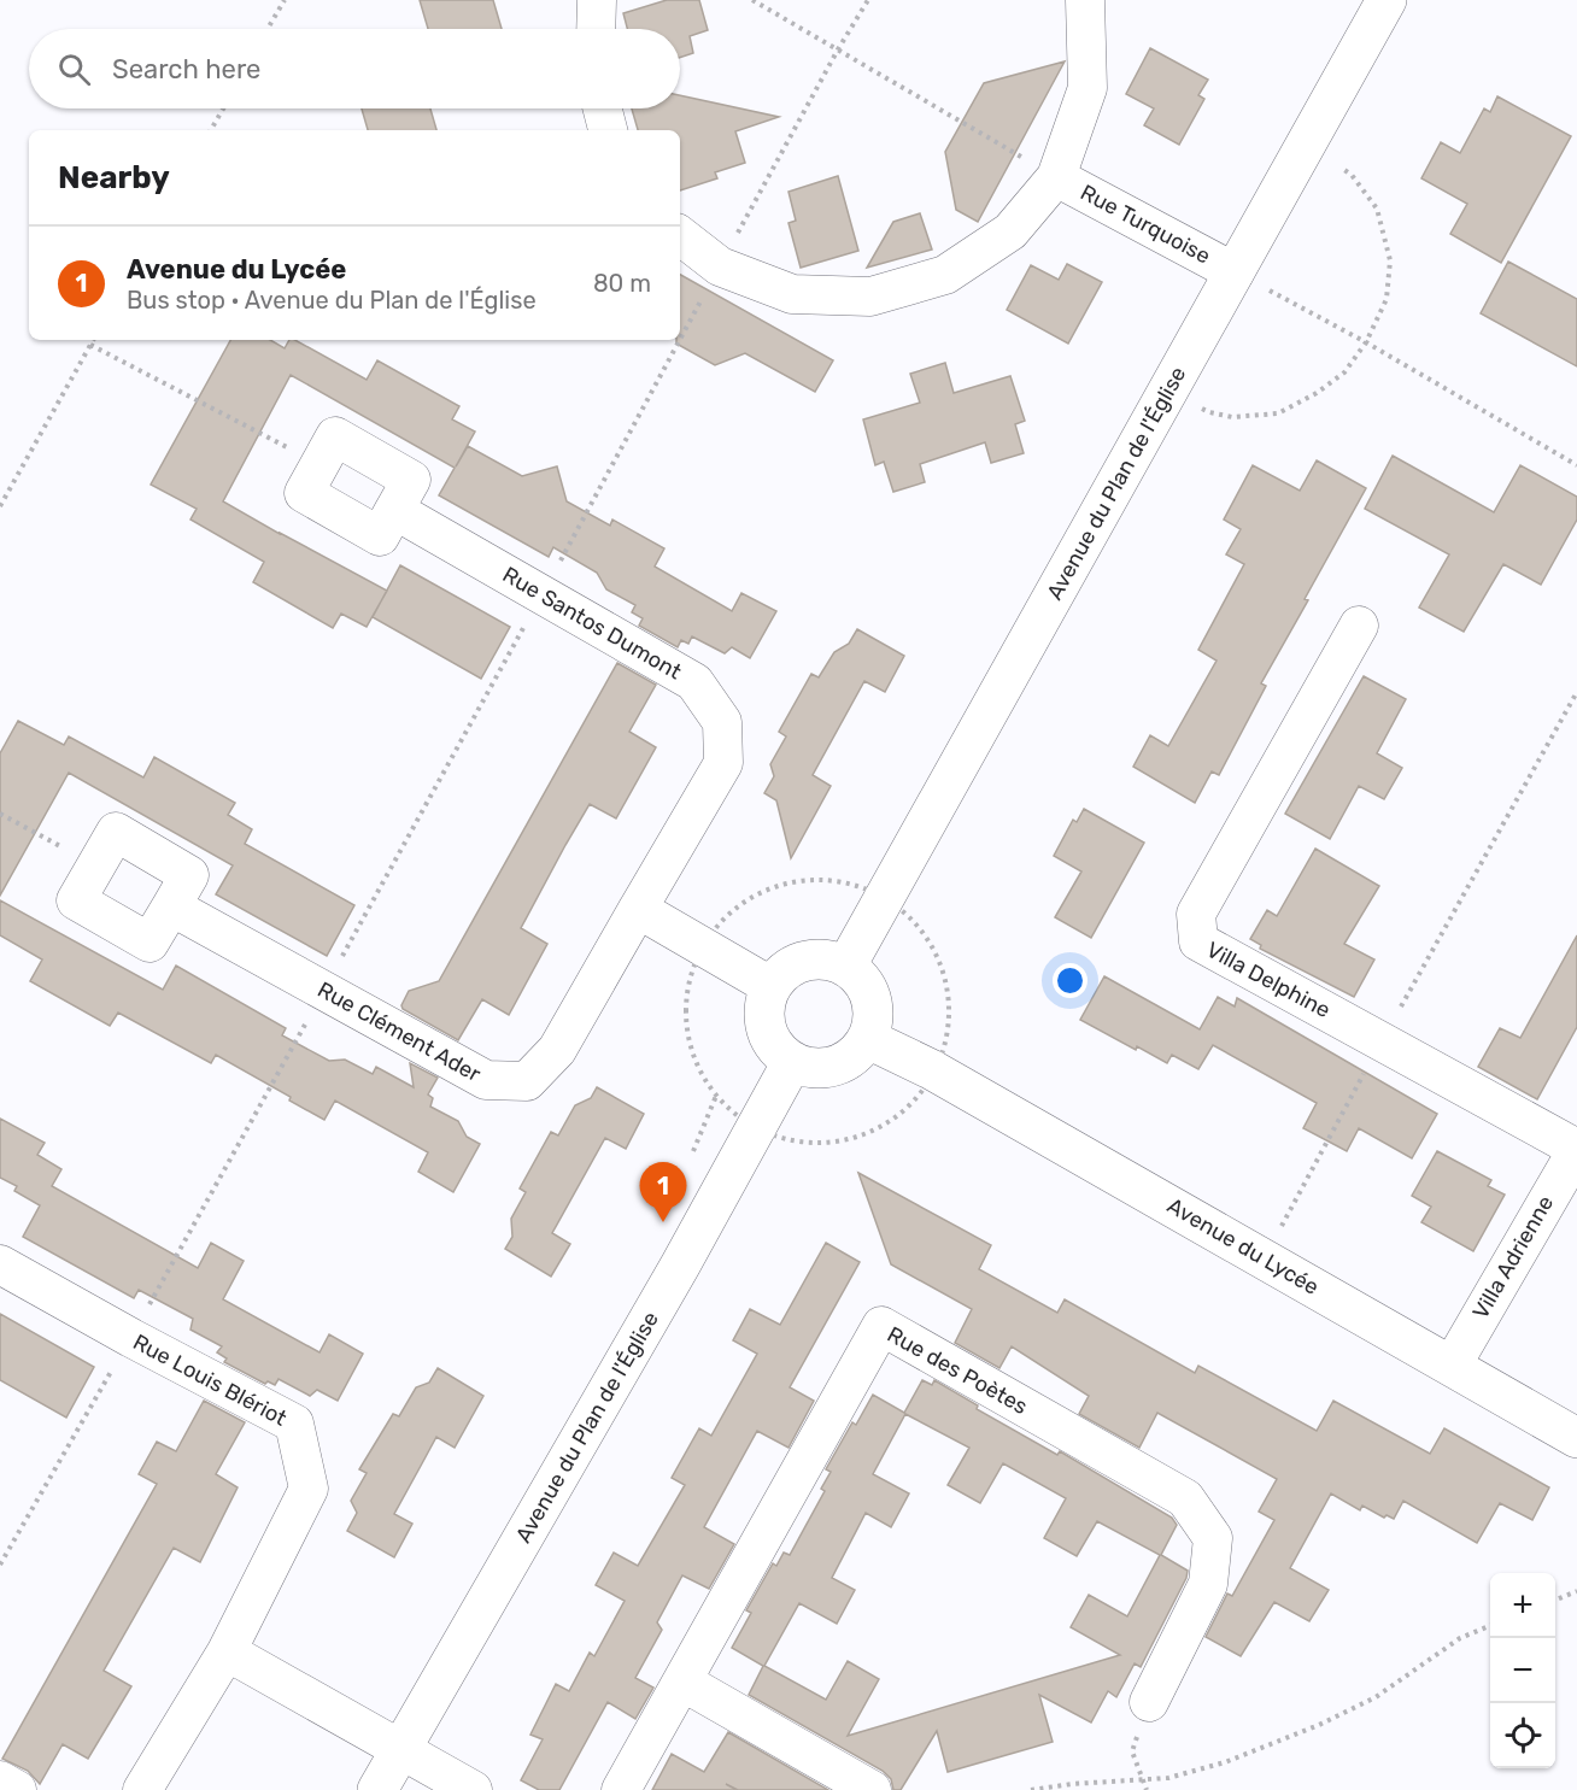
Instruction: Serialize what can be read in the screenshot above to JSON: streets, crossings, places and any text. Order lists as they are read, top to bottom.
{
  "streets": {
    "street": [
      "Rue Turquoise",
      "Avenue du Plan de l'Église",
      "Rue Santos Dumont",
      "Villa Delphine",
      "Rue Clément Ader",
      "Avenue du Lycée",
      "Villa Adrienne",
      "Rue des Poètes",
      "Rue Louis Blériot"
    ]
  },
  "crossings": [
    ["Rue Turquoise", "Avenue du Plan de l'Église"],
    ["Avenue du Plan de l'Église", "Avenue du Lycée"],
    ["Rue Santos Dumont", "Rue Clément Ader"],
    ["Villa Delphine", "Villa Adrienne"],
    ["Avenue du Lycée", "Villa Adrienne"]
  ],
  "page": {
    "search": "Search here",
    "heading": "Nearby",
    "list": [
      {
        "mark": "1",
        "name": "Avenue du Lycée",
        "note": "Bus stop · Avenue du Plan de l'Église",
        "value": "80 m"
      }
    ],
    "pins": "1",
    "map_buttons": ["+", "−"]
  }
}
